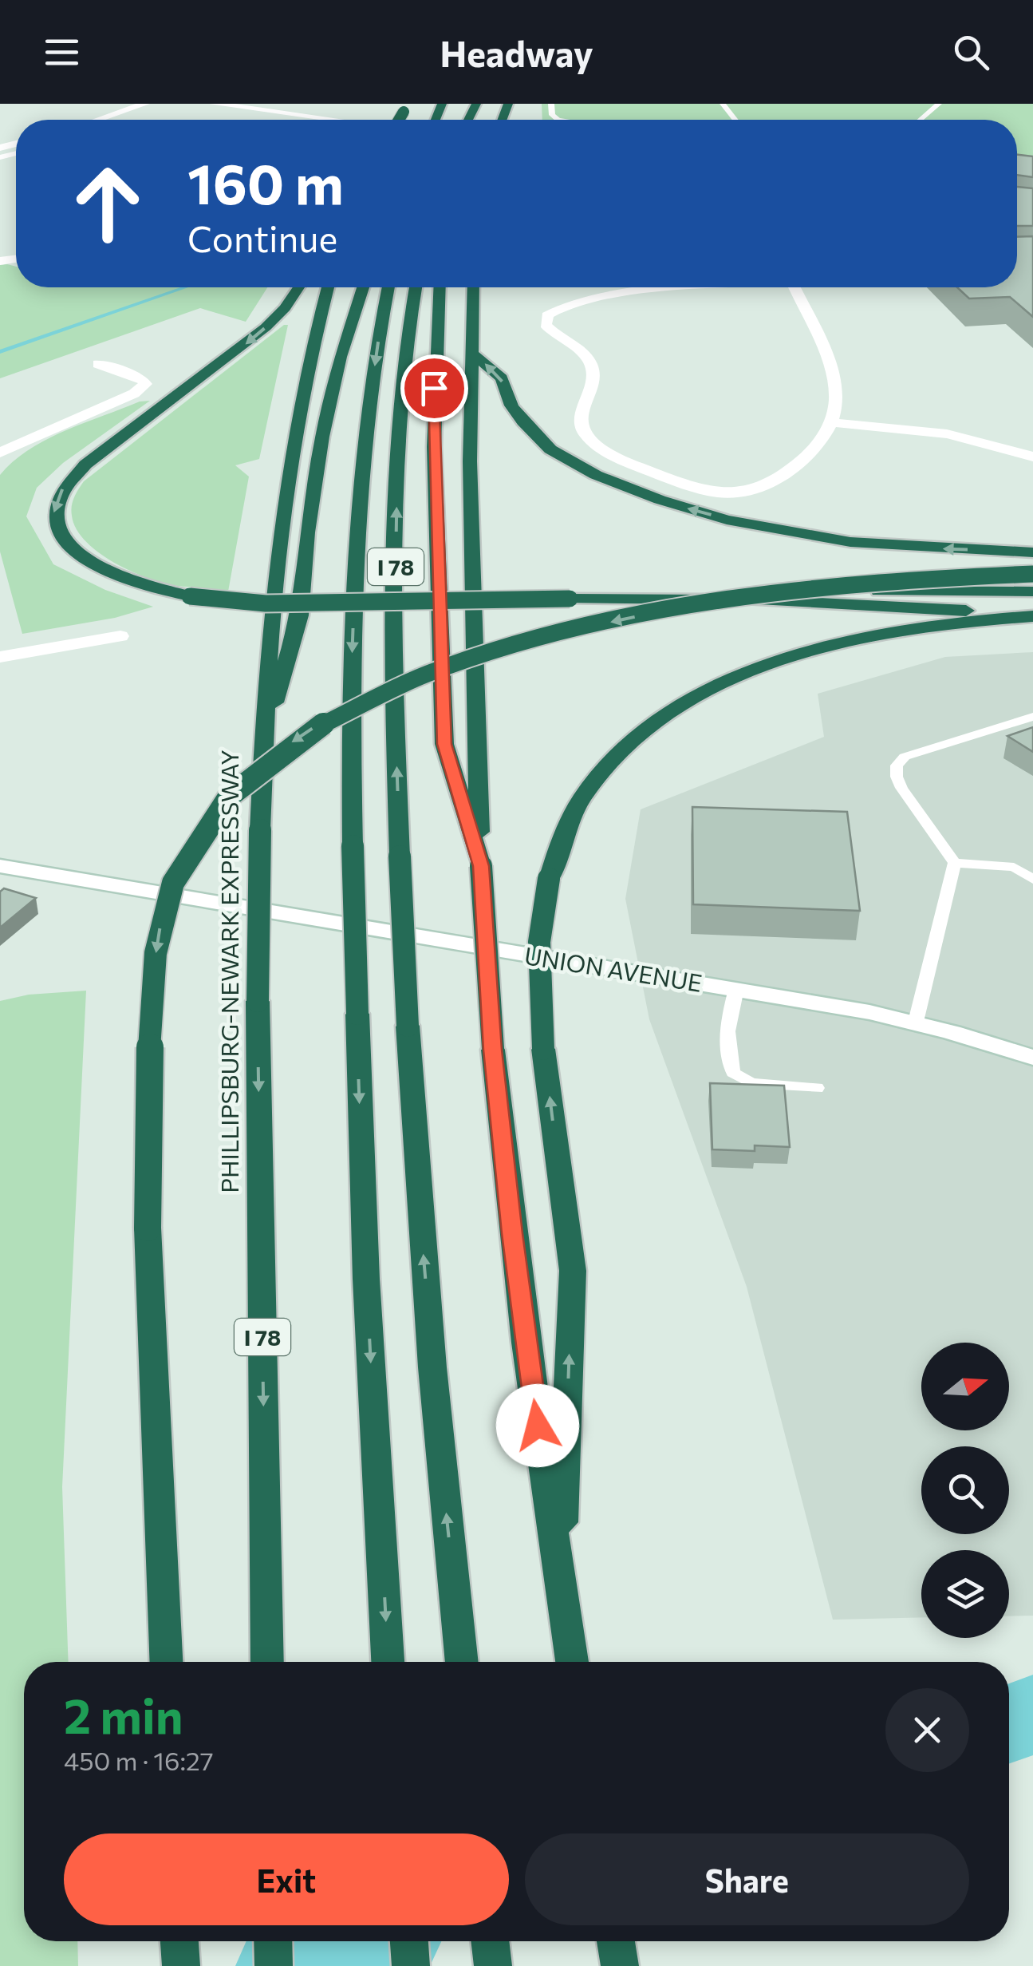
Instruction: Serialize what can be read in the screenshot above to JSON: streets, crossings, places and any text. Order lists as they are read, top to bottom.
{
  "streets": {
    "highway": ["I 78", "PHILLIPSBURG-NEWARK EXPRESSWAY"],
    "street": ["UNION AVENUE"]
  },
  "north": "right",
  "page": {
    "header": "Headway",
    "turn": ["160 m", "Continue"],
    "heading": ["2 min", "450 m · 16:27"],
    "buttons": ["Exit", "Share"]
  }
}
